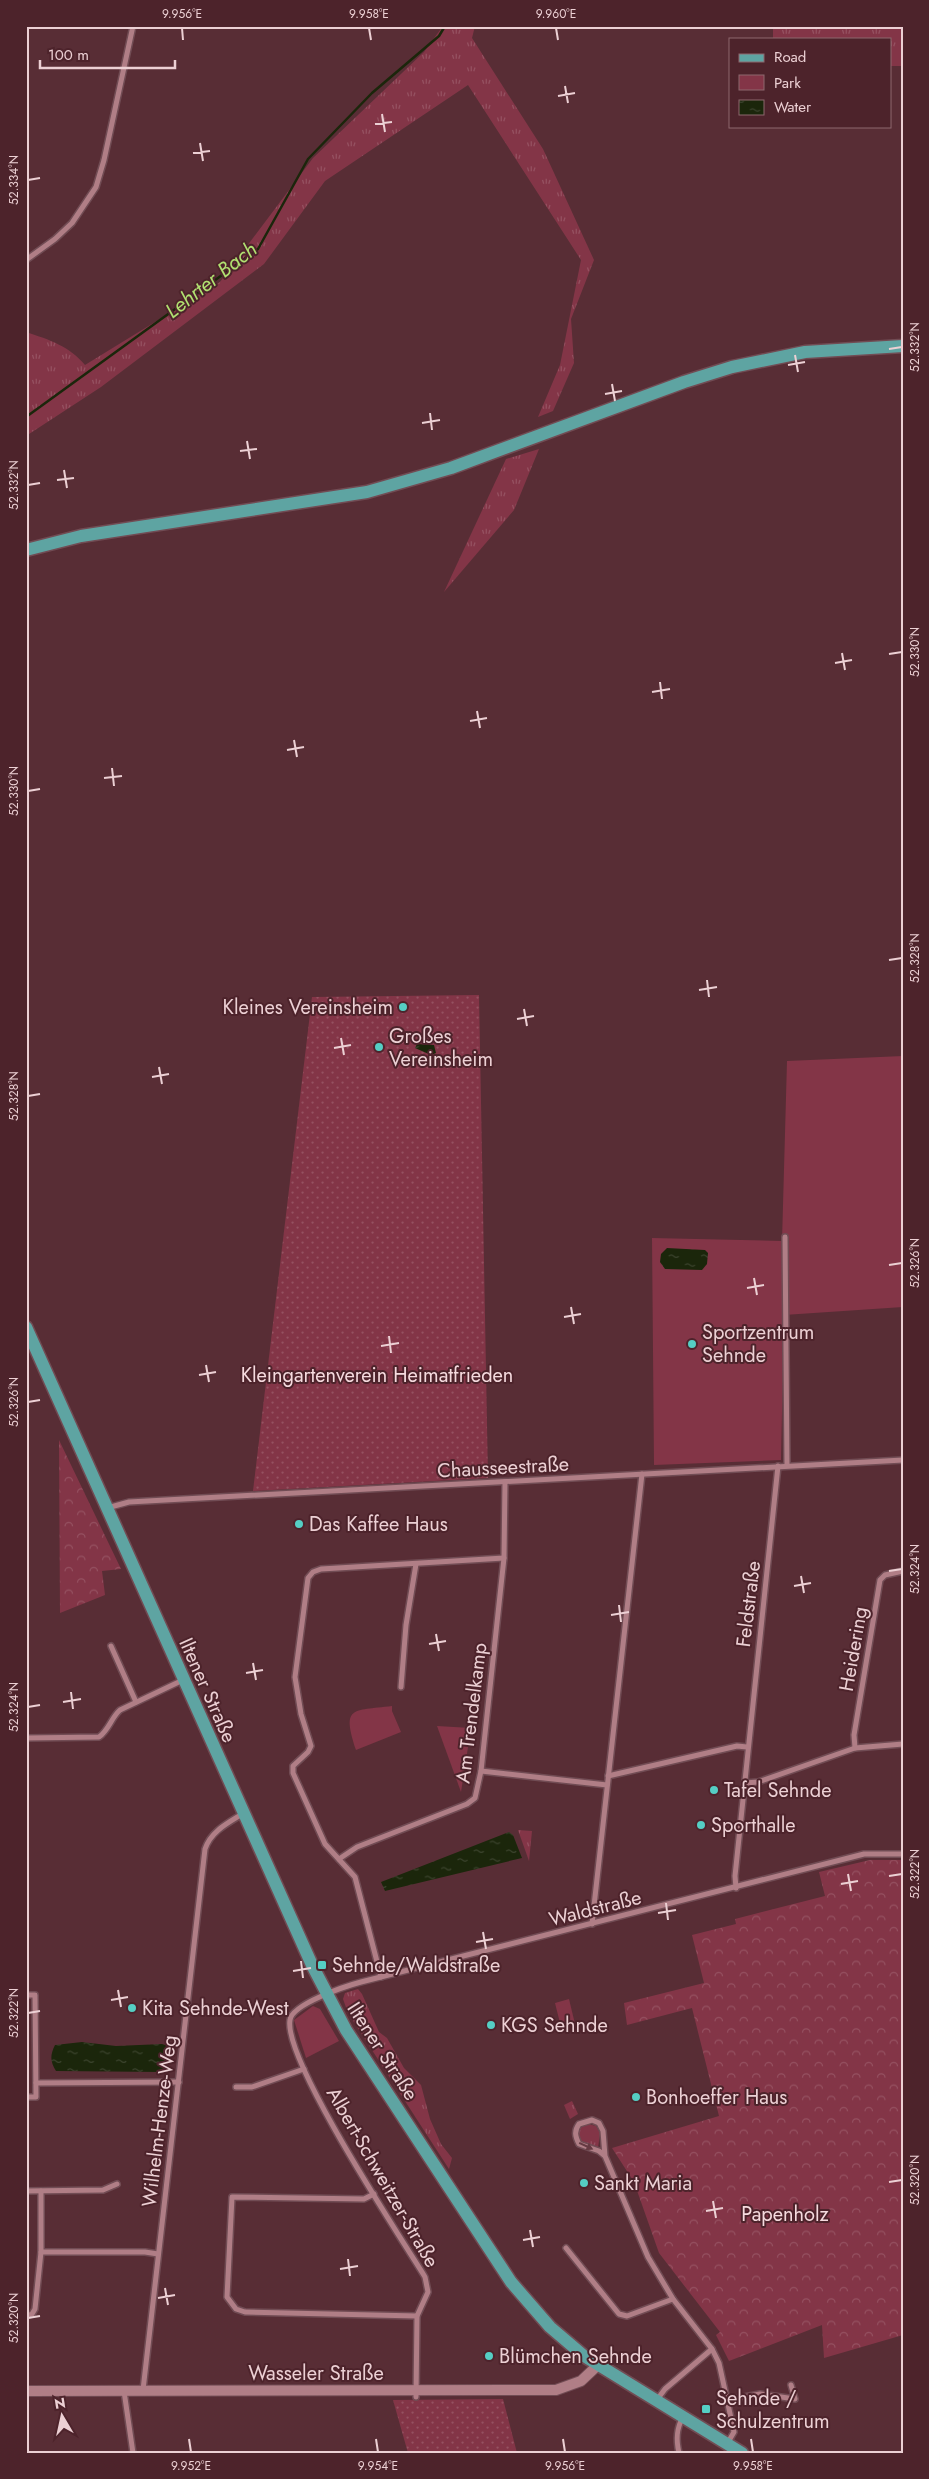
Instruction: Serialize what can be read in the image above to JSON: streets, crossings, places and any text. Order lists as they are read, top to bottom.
{
  "streets": {
    "main road": ["Iltener Straße", "Wasseler Straße"],
    "street": [
      "Chausseestraße",
      "Feldstraße",
      "Heidering",
      "Am Trendelkamp",
      "Waldstraße",
      "Wilhelm-Henze-Weg",
      "Albert-Schweitzer-Straße"
    ]
  },
  "crossings": [
    ["Chausseestraße", "Feldstraße"],
    ["Chausseestraße", "Iltener Straße"],
    ["Chausseestraße", "Am Trendelkamp"],
    ["Feldstraße", "Waldstraße"],
    ["Iltener Straße", "Waldstraße"],
    ["Iltener Straße", "Wilhelm-Henze-Weg"],
    ["Iltener Straße", "Albert-Schweitzer-Straße"],
    ["Iltener Straße", "Wasseler Straße"],
    ["Waldstraße", "Albert-Schweitzer-Straße"],
    ["Wilhelm-Henze-Weg", "Wasseler Straße"],
    ["Albert-Schweitzer-Straße", "Wasseler Straße"]
  ],
  "water": ["Lehrter Bach"],
  "parks": ["Kleingartenverein Heimatfrieden", "Papenholz"],
  "places": {
    "other": [
      "Kleines Vereinsheim",
      "Großes Vereinsheim",
      "Sportzentrum Sehnde",
      "Das Kaffee Haus",
      "Tafel Sehnde",
      "Sporthalle",
      "Kita Sehnde-West",
      "KGS Sehnde",
      "Bonhoeffer Haus",
      "Sankt Maria",
      "Blümchen Sehnde"
    ],
    "transit": ["Sehnde/Waldstraße", "Sehnde / Schulzentrum"]
  },
  "legend": ["Road", "Park", "Water"],
  "scale_bar": "100 m",
  "north": "top",
  "coordinates": [
    "9.956°E",
    "9.958°E",
    "9.960°E",
    "52.334°N",
    "52.332°N",
    "52.330°N",
    "52.328°N",
    "52.326°N",
    "52.324°N",
    "52.322°N",
    "52.320°N",
    "9.952°E",
    "9.954°E"
  ]
}
